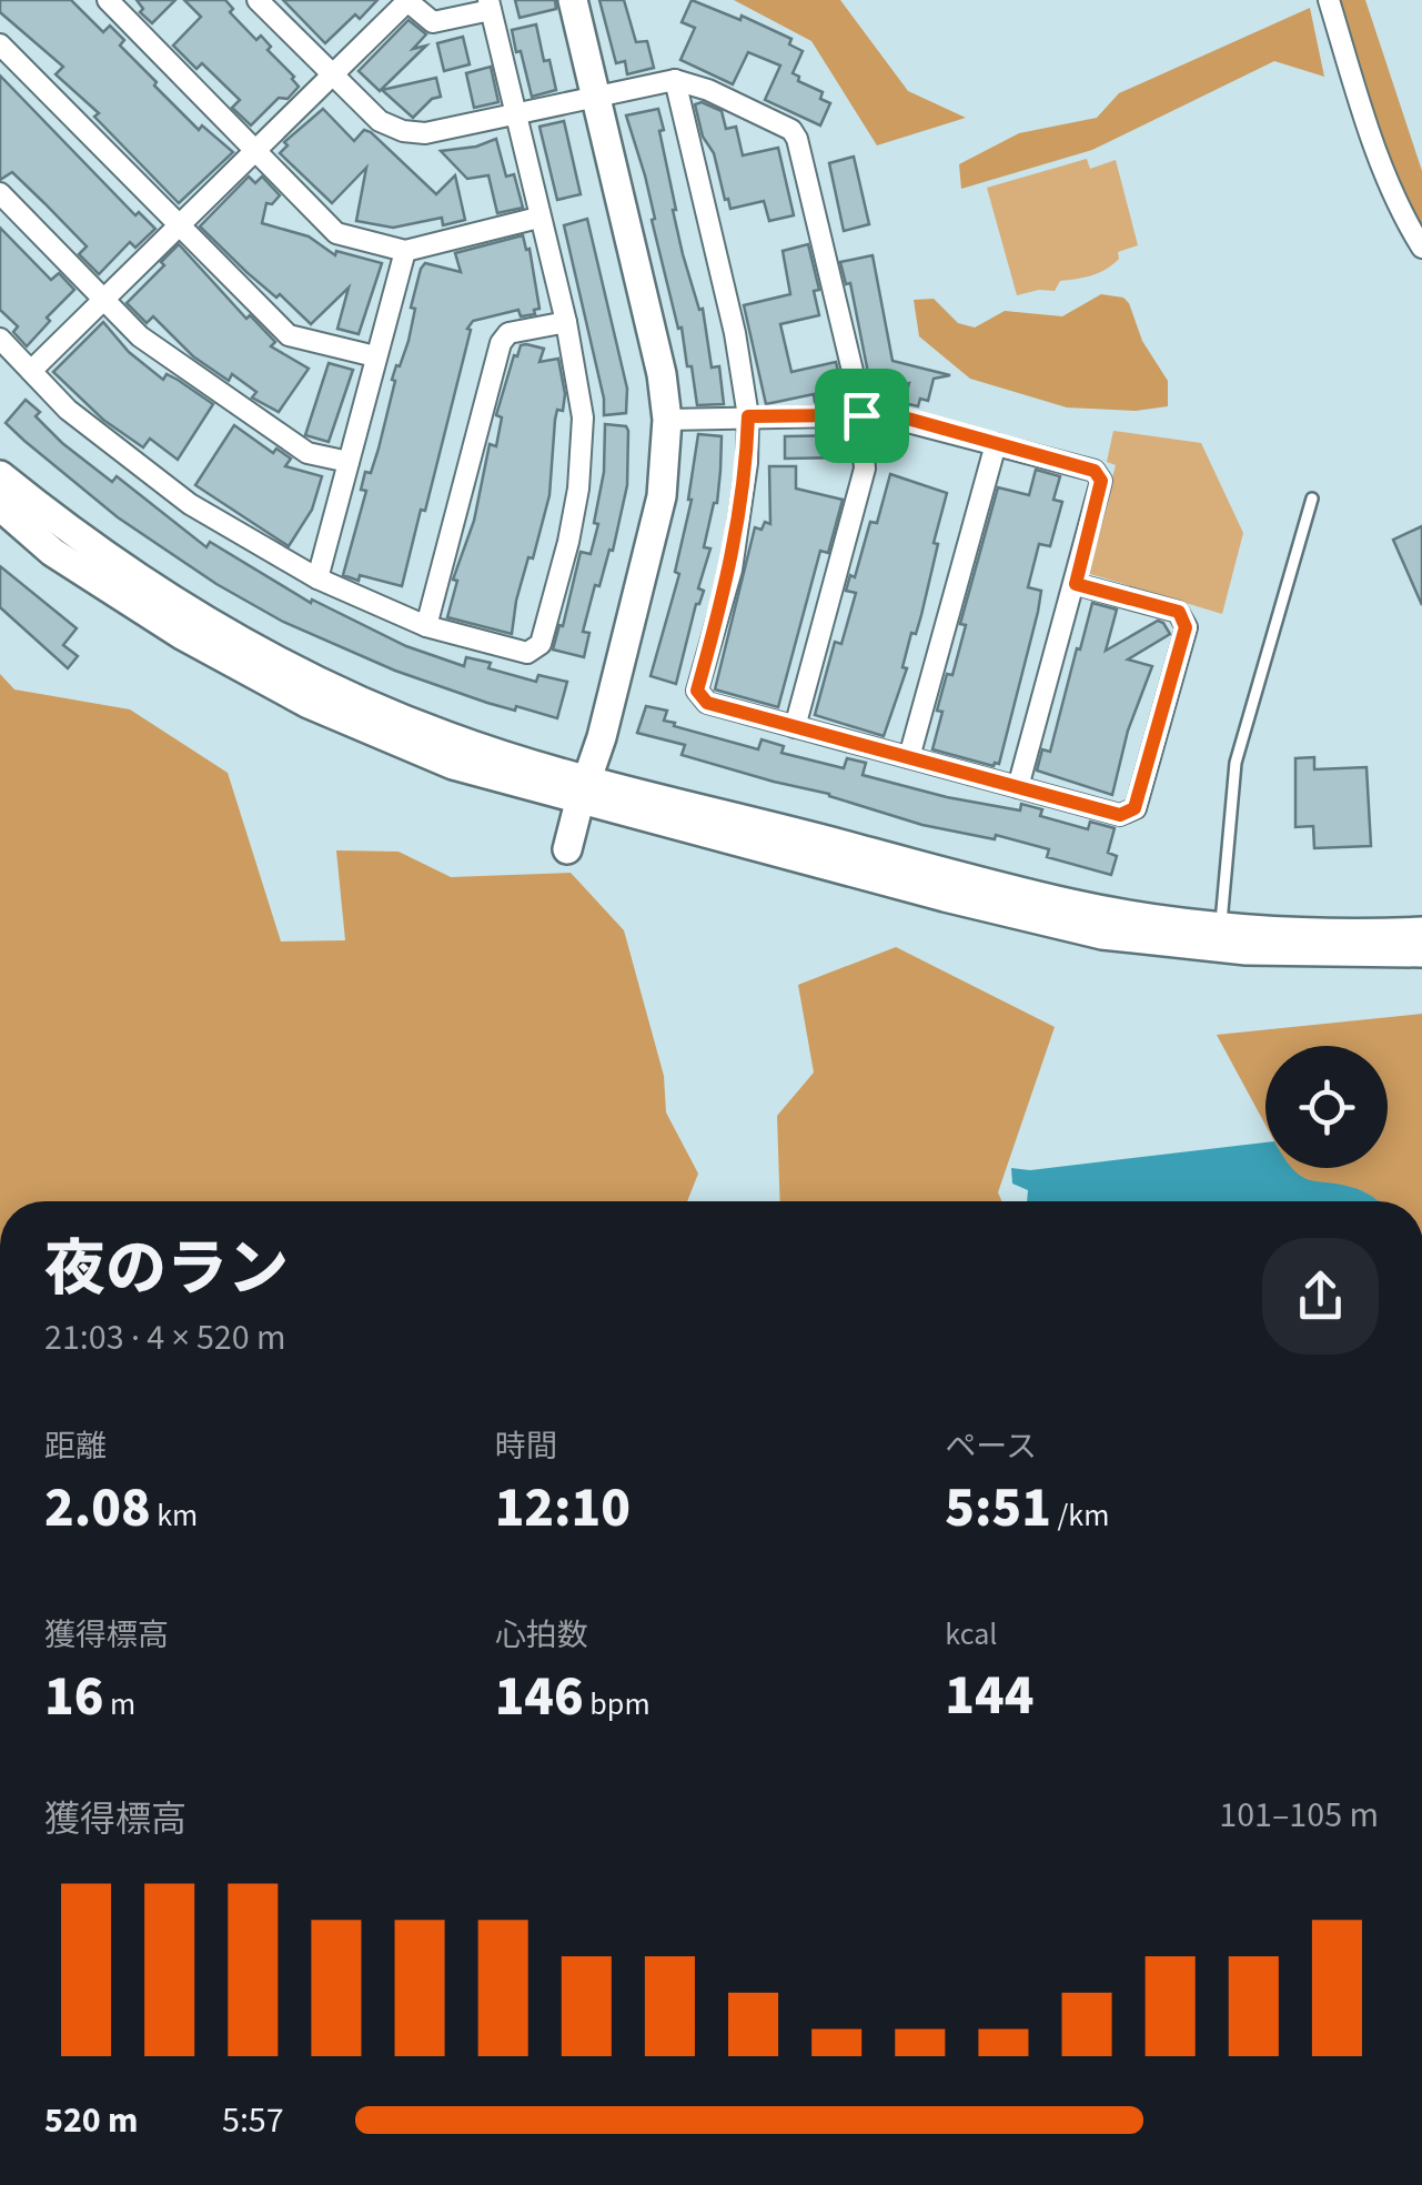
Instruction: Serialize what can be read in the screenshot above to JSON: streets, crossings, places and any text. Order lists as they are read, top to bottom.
{
  "page": {
    "heading": ["夜のラン", "21:03 · 4 × 520 m"],
    "stats": [
      ["距離", "2.08 km"],
      ["時間", "12:10"],
      ["ペース", "5:51 /km"],
      ["獲得標高", "16 m"],
      ["心拍数", "146 bpm"],
      ["kcal", "144"]
    ],
    "chart": ["獲得標高", "101–105 m"],
    "list": [
      {
        "name": "520 m",
        "note": "5:57"
      }
    ]
  }
}
